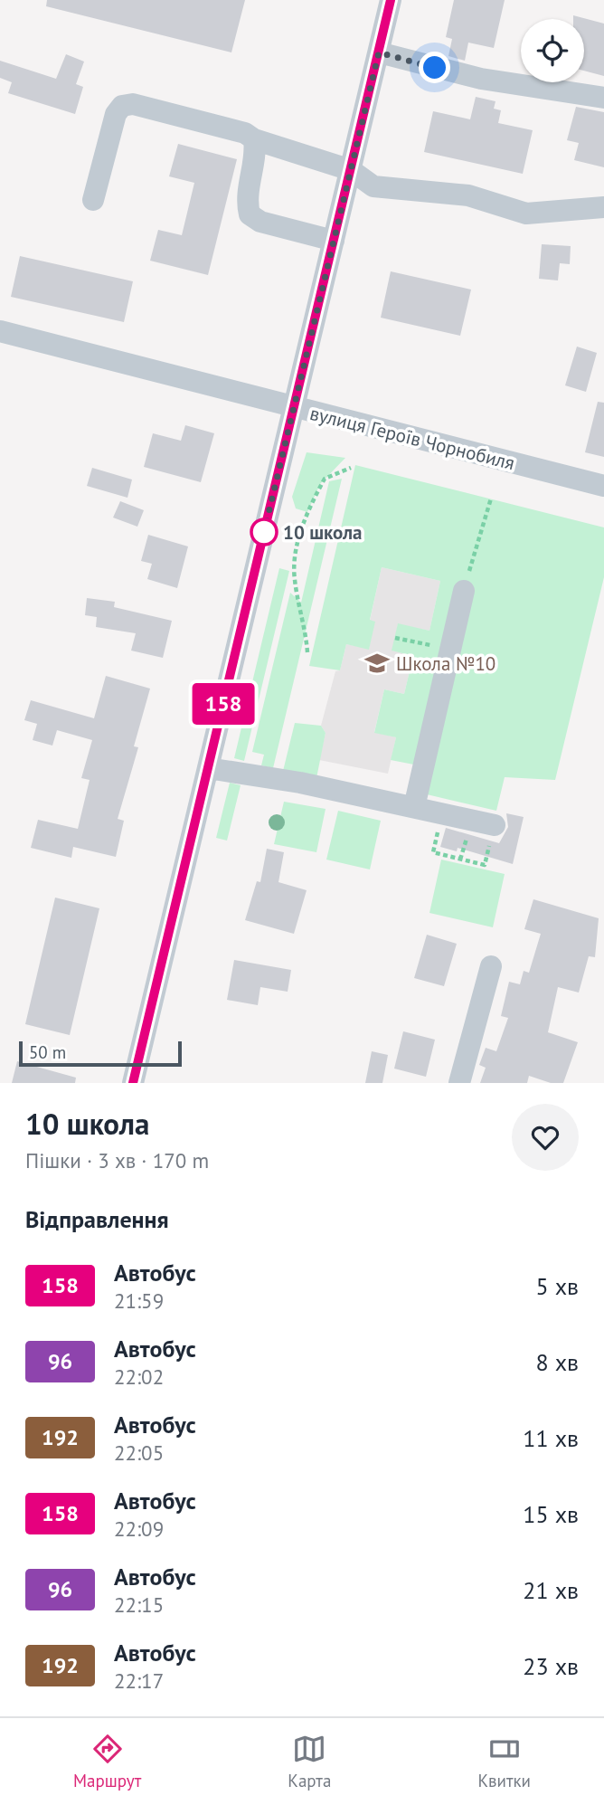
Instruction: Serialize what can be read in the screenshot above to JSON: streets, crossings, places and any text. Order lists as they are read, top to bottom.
{
  "streets": {
    "street": ["вулиця Героїв Чорнобиля"]
  },
  "places": {
    "other": ["10 школа"],
    "school or university": ["Школа №10"]
  },
  "lines": ["bus line 158"],
  "scale_bar": "50 m",
  "page": {
    "on_map": "158",
    "scale": "50 m",
    "heading": [
      ["10 школа", "Пішки · 3 хв · 170 m"],
      "Відправлення"
    ],
    "list": [
      {
        "mark": "158",
        "name": "Автобус",
        "note": "21:59",
        "value": "5 хв"
      },
      {
        "mark": "96",
        "name": "Автобус",
        "note": "22:02",
        "value": "8 хв"
      },
      {
        "mark": "192",
        "name": "Автобус",
        "note": "22:05",
        "value": "11 хв"
      },
      {
        "mark": "158",
        "name": "Автобус",
        "note": "22:09",
        "value": "15 хв"
      },
      {
        "mark": "96",
        "name": "Автобус",
        "note": "22:15",
        "value": "21 хв"
      },
      {
        "mark": "192",
        "name": "Автобус",
        "note": "22:17",
        "value": "23 хв"
      }
    ],
    "tabs": ["Маршрут", "Карта", "Квитки"]
  }
}
